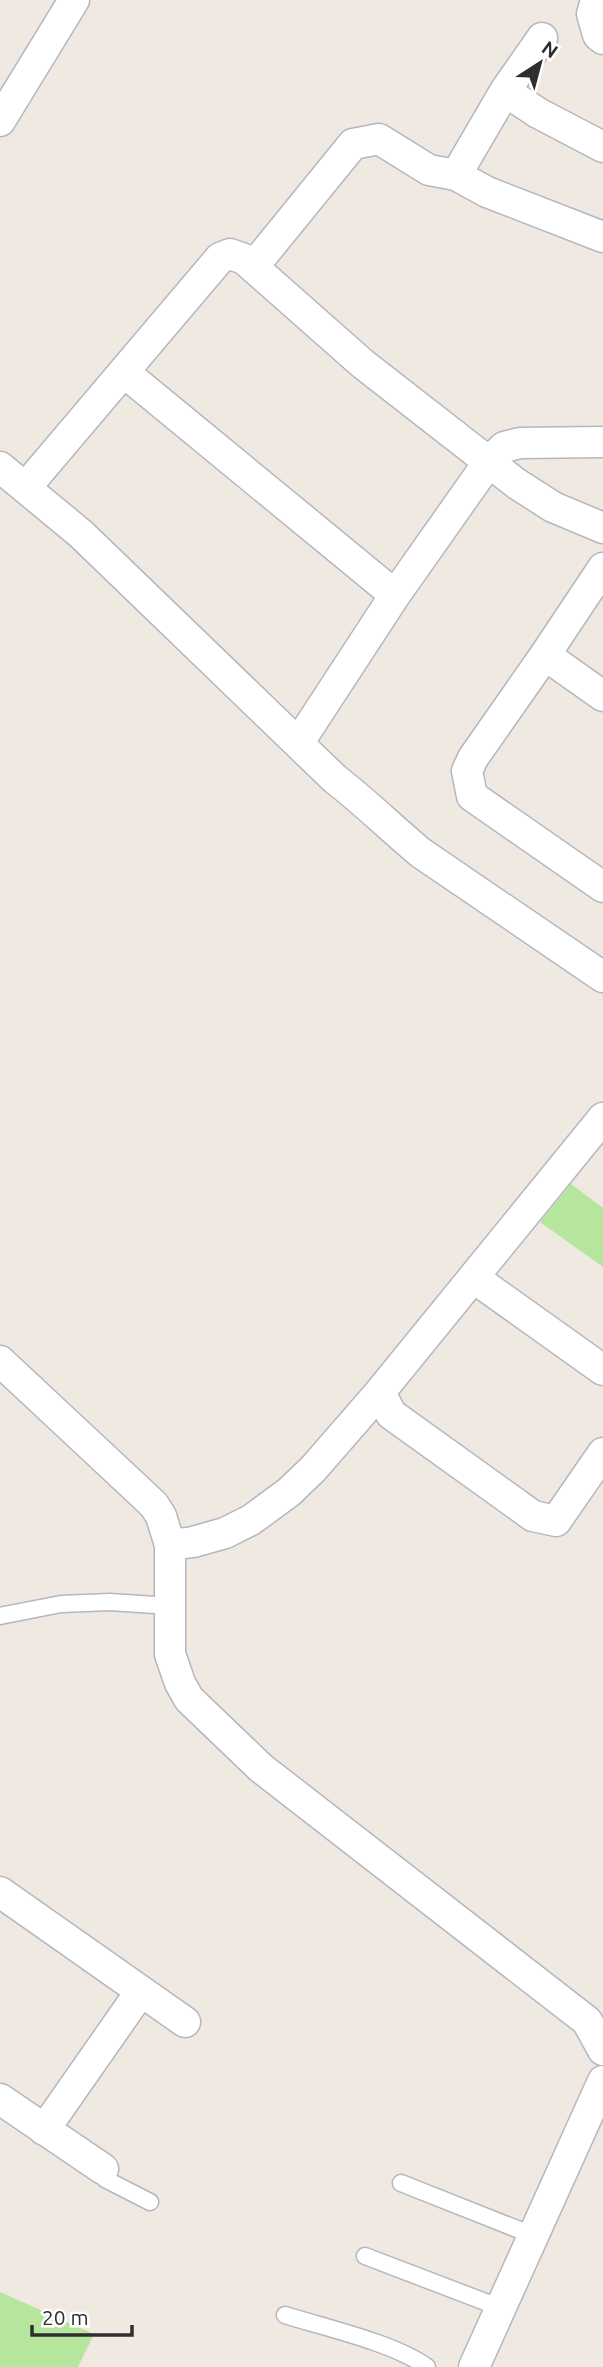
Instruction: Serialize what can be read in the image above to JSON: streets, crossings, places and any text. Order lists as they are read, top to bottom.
{
  "scale_bar": "20 m",
  "north": "top right"
}
